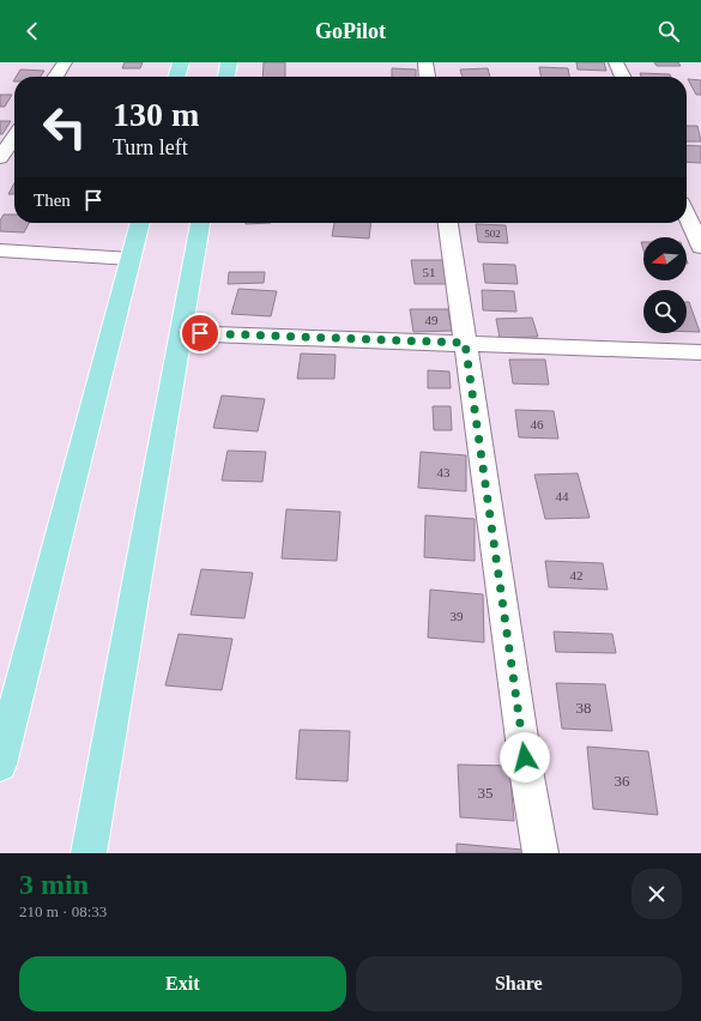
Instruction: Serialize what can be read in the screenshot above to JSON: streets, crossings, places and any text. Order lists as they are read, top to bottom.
{
  "house_numbers": [
    "502",
    "51",
    "49",
    "46",
    "43",
    "44",
    "42",
    "39",
    "38",
    "36",
    "35"
  ],
  "north": "left",
  "page": {
    "header": "GoPilot",
    "turn": ["130 m", "Turn left"],
    "then": "Then",
    "heading": ["3 min", "210 m · 08:33"],
    "buttons": ["Exit", "Share"]
  }
}
